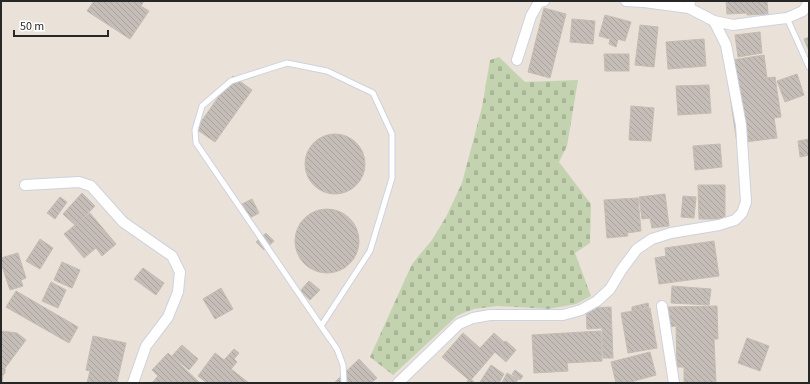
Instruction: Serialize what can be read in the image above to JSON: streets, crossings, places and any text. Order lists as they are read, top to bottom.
{
  "scale_bar": "50 m"
}
